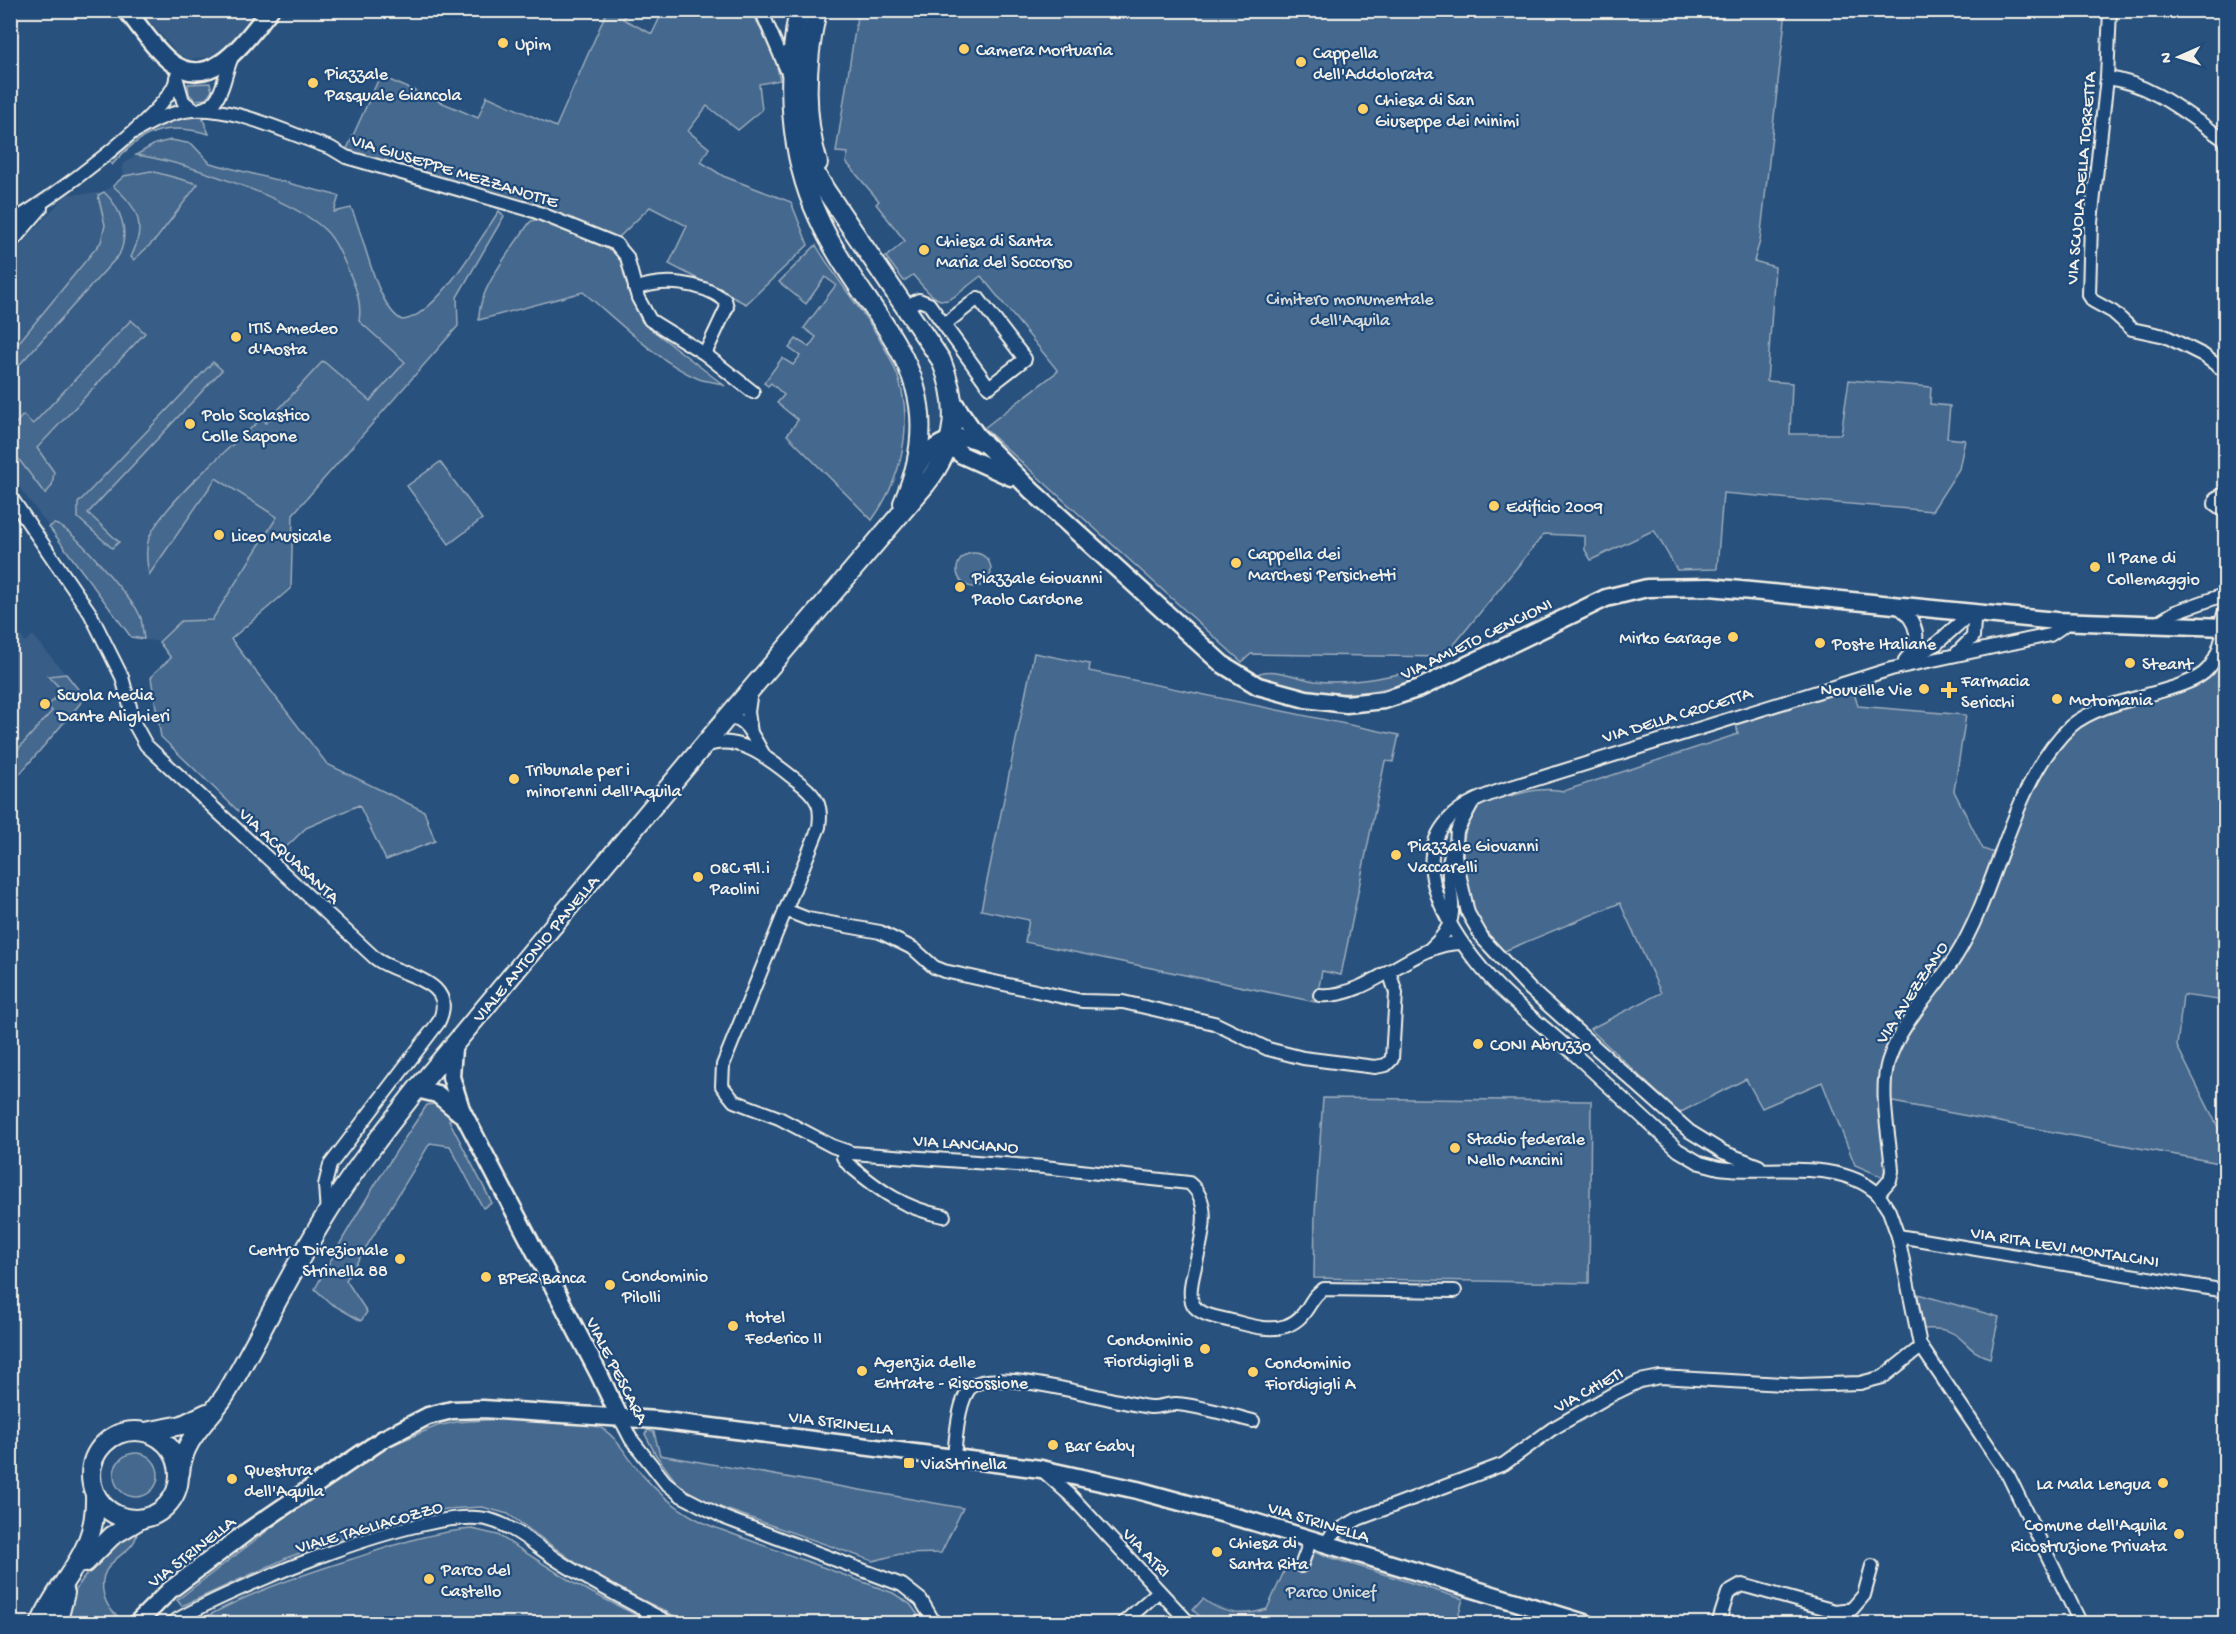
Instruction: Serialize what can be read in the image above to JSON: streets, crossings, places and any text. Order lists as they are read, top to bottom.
{
  "streets": {
    "main road": [
      "VIA AMLETO CENCIONI",
      "VIALE ANTONIO PANELLA",
      "VIALE PESCARA",
      "VIA STRINELLA"
    ],
    "street": [
      "VIA GIUSEPPE MEZZANOTTE",
      "VIA SCUOLA DELLA TORRETTA",
      "VIA DELLA CROCETTA",
      "VIA ACQUASANTA",
      "VIA AVEZZANO",
      "VIA LANCIANO",
      "VIA RITA LEVI MONTALCINI",
      "VIA CHIETI",
      "VIALE TAGLIACOZZO",
      "VIA ATRI"
    ]
  },
  "crossings": [
    ["VIA AMLETO CENCIONI", "VIA DELLA CROCETTA"],
    ["VIA AMLETO CENCIONI", "VIALE ANTONIO PANELLA"],
    ["VIA ACQUASANTA", "VIALE ANTONIO PANELLA"],
    ["VIALE ANTONIO PANELLA", "VIA LANCIANO"],
    ["VIALE ANTONIO PANELLA", "VIALE PESCARA"],
    ["VIALE PESCARA", "VIA STRINELLA"],
    ["VIA CHIETI", "VIA STRINELLA"],
    ["VIA STRINELLA", "VIA ATRI"]
  ],
  "parks": ["Cimitero monumentale dell'Aquila", "Parco Unicef"],
  "places": {
    "other": [
      "Upim",
      "Camera Mortuaria",
      "Cappella dell'Addolorata",
      "Piazzale Pasquale Giancola",
      "Chiesa di San Giuseppe dei Minimi",
      "Chiesa di Santa Maria del Soccorso",
      "ITIS Amedeo d'Aosta",
      "Polo Scolastico Colle Sapone",
      "Edificio 2009",
      "Liceo Musicale",
      "Cappella dei Marchesi Persichetti",
      "Il Pane di Collemaggio",
      "Piazzale Giovanni Paolo Cardone",
      "Mirko Garage",
      "Poste Italiane",
      "Steant",
      "Nouvelle Vie",
      "Motomania",
      "Scuola Media Dante Alighieri",
      "Tribunale per i minorenni dell'Aquila",
      "Piazzale Giovanni Vaccarelli",
      "O&C Fll.i Paolini",
      "CONI Abruzzo",
      "Stadio federale Nello Mancini",
      "Centro Direzionale Strinella 88",
      "BPER Banca",
      "Condominio Pilolli",
      "Hotel Federico II",
      "Condominio Fiordigigli B",
      "Agenzia delle Entrate - Riscossione",
      "Condominio Fiordigigli A",
      "Bar Gaby",
      "Questura dell'Aquila",
      "La Mala Lengua",
      "Comune dell'Aquila Ricostruzione Privata",
      "Chiesa di Santa Rita",
      "Parco del Castello"
    ],
    "health": ["Farmacia Sericchi"],
    "transit": ["ViaStrinella"]
  },
  "north": "left"
}
